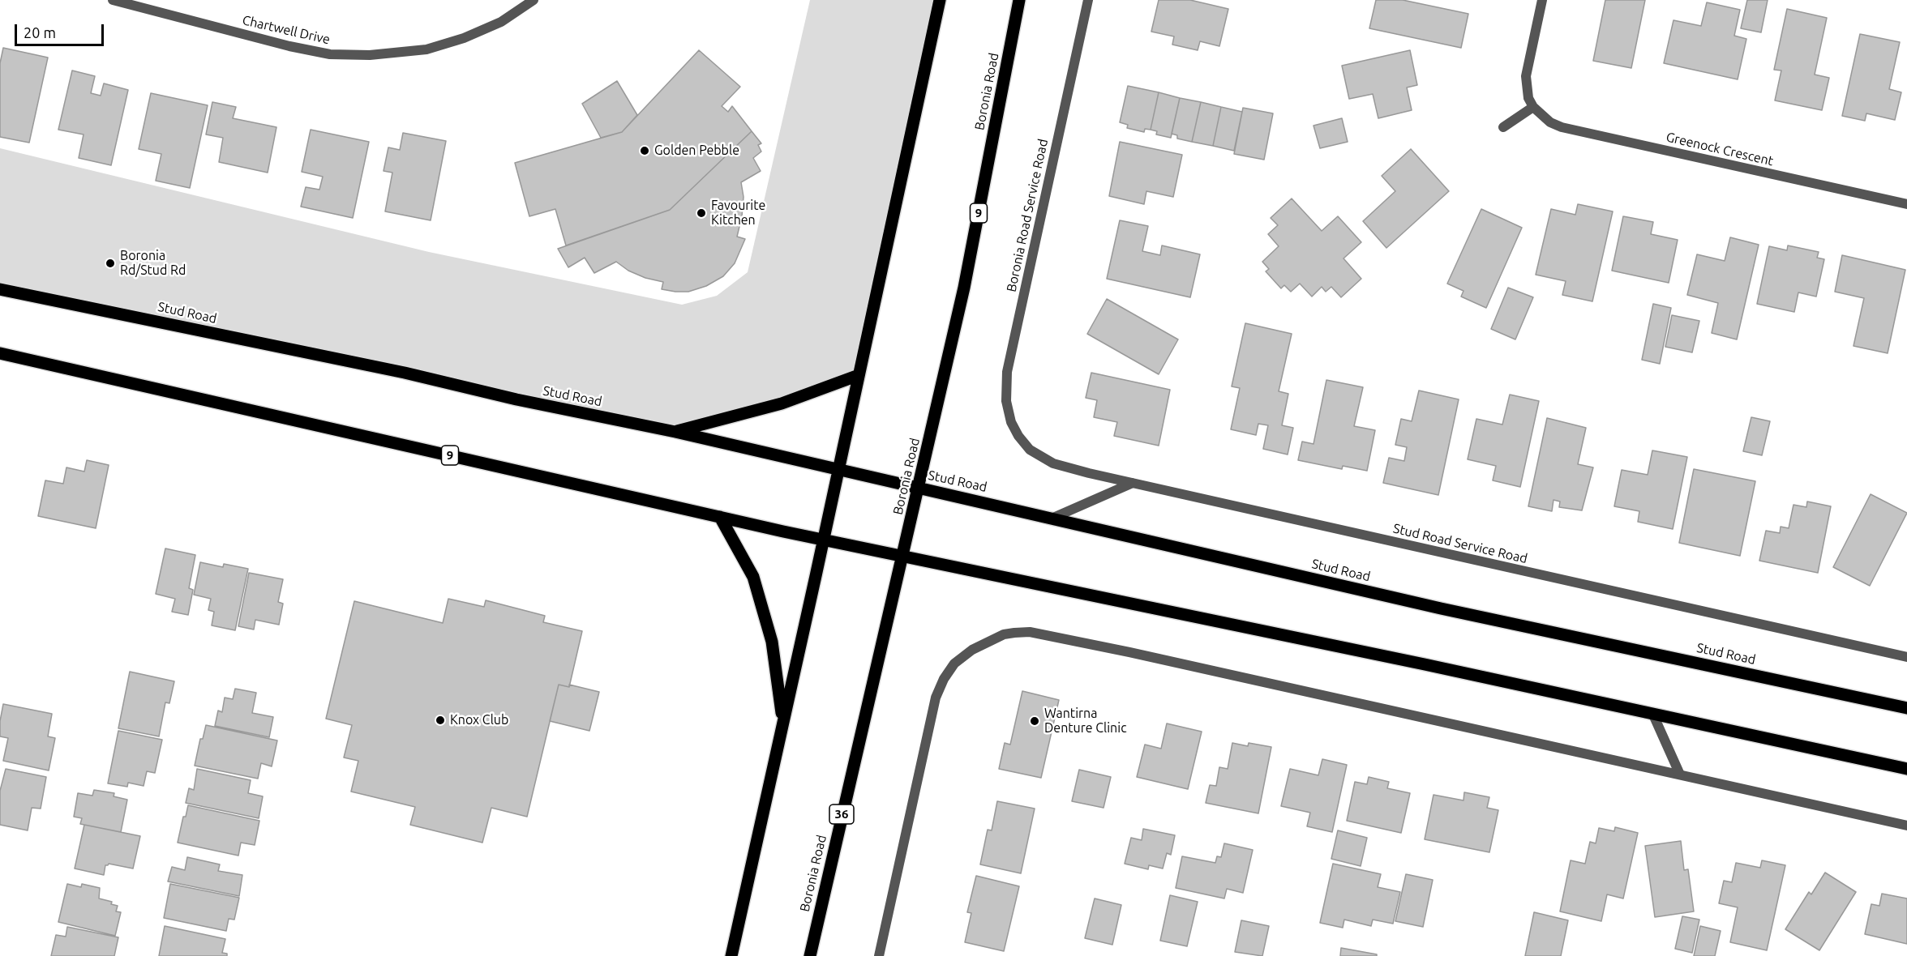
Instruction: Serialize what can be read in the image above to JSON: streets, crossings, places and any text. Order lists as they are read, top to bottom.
{
  "streets": {
    "main road": [
      "Boronia Road",
      "9",
      "Stud Road",
      "36"
    ],
    "street": [
      "Chartwell Drive",
      "Greenock Crescent",
      "Boronia Road Service Road",
      "Stud Road Service Road"
    ]
  },
  "crossings": [
    ["Boronia Road", "9"],
    ["Boronia Road", "Stud Road"],
    ["Boronia Road Service Road", "Stud Road Service Road"]
  ],
  "places": [
    "Golden Pebble",
    "Favourite Kitchen",
    "Boronia Rd/Stud Rd",
    "Knox Club",
    "Wantirna Denture Clinic"
  ],
  "scale_bar": "20 m"
}
